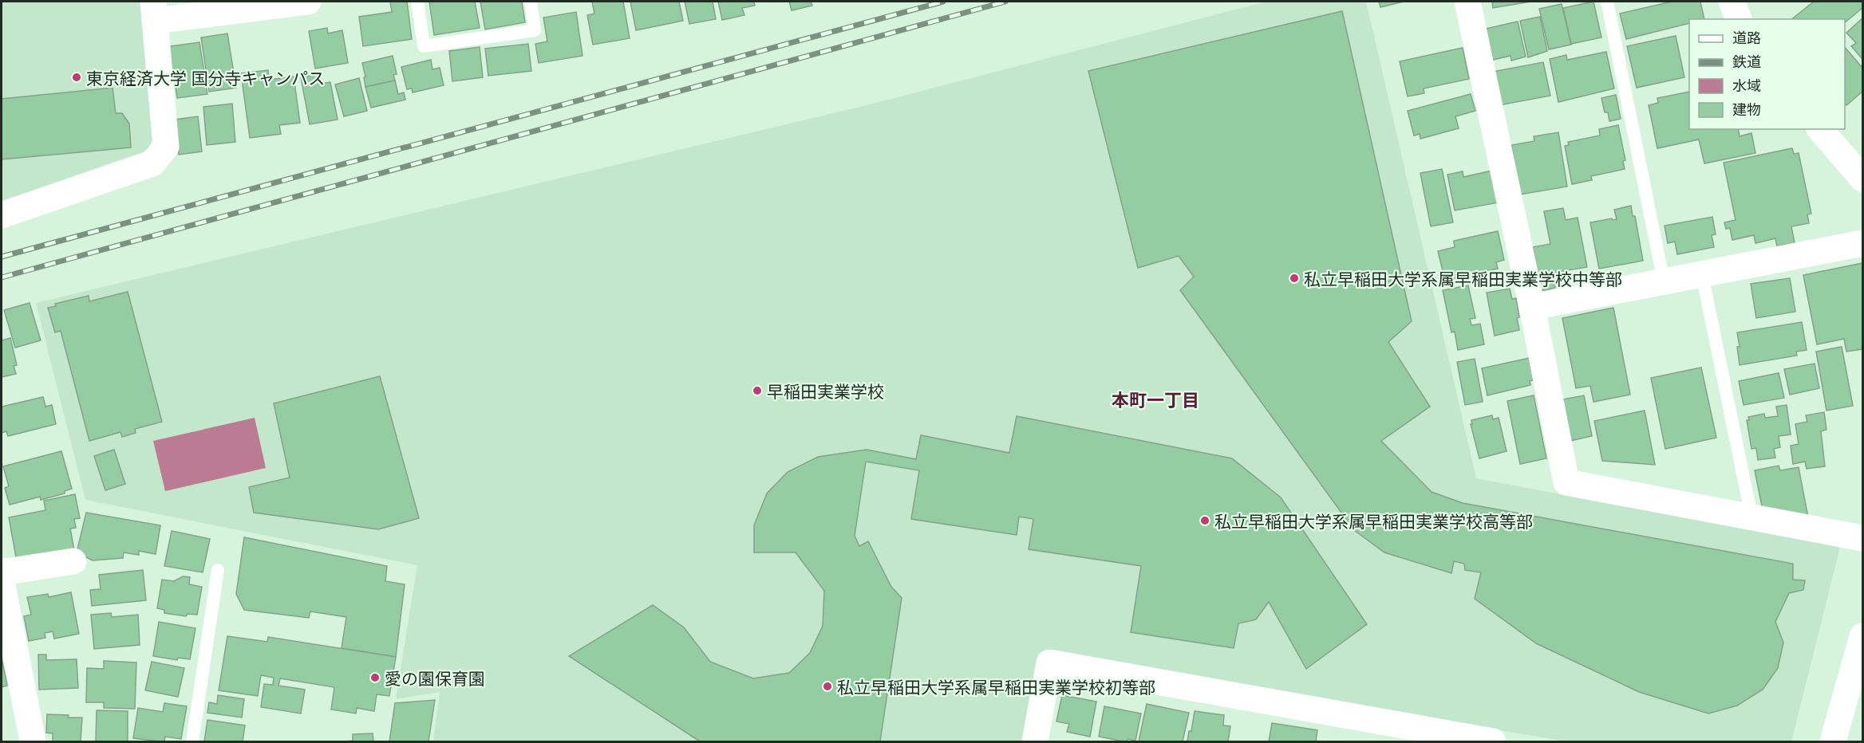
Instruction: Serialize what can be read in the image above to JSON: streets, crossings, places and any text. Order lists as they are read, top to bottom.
{
  "districts": ["本町一丁目"],
  "places": [
    "東京経済大学 国分寺キャンパス",
    "私立早稲田大学系属早稲田実業学校中等部",
    "早稲田実業学校",
    "私立早稲田大学系属早稲田実業学校高等部",
    "愛の園保育園",
    "私立早稲田大学系属早稲田実業学校初等部"
  ],
  "legend": [
    "道路",
    "鉄道",
    "水域",
    "建物"
  ]
}
